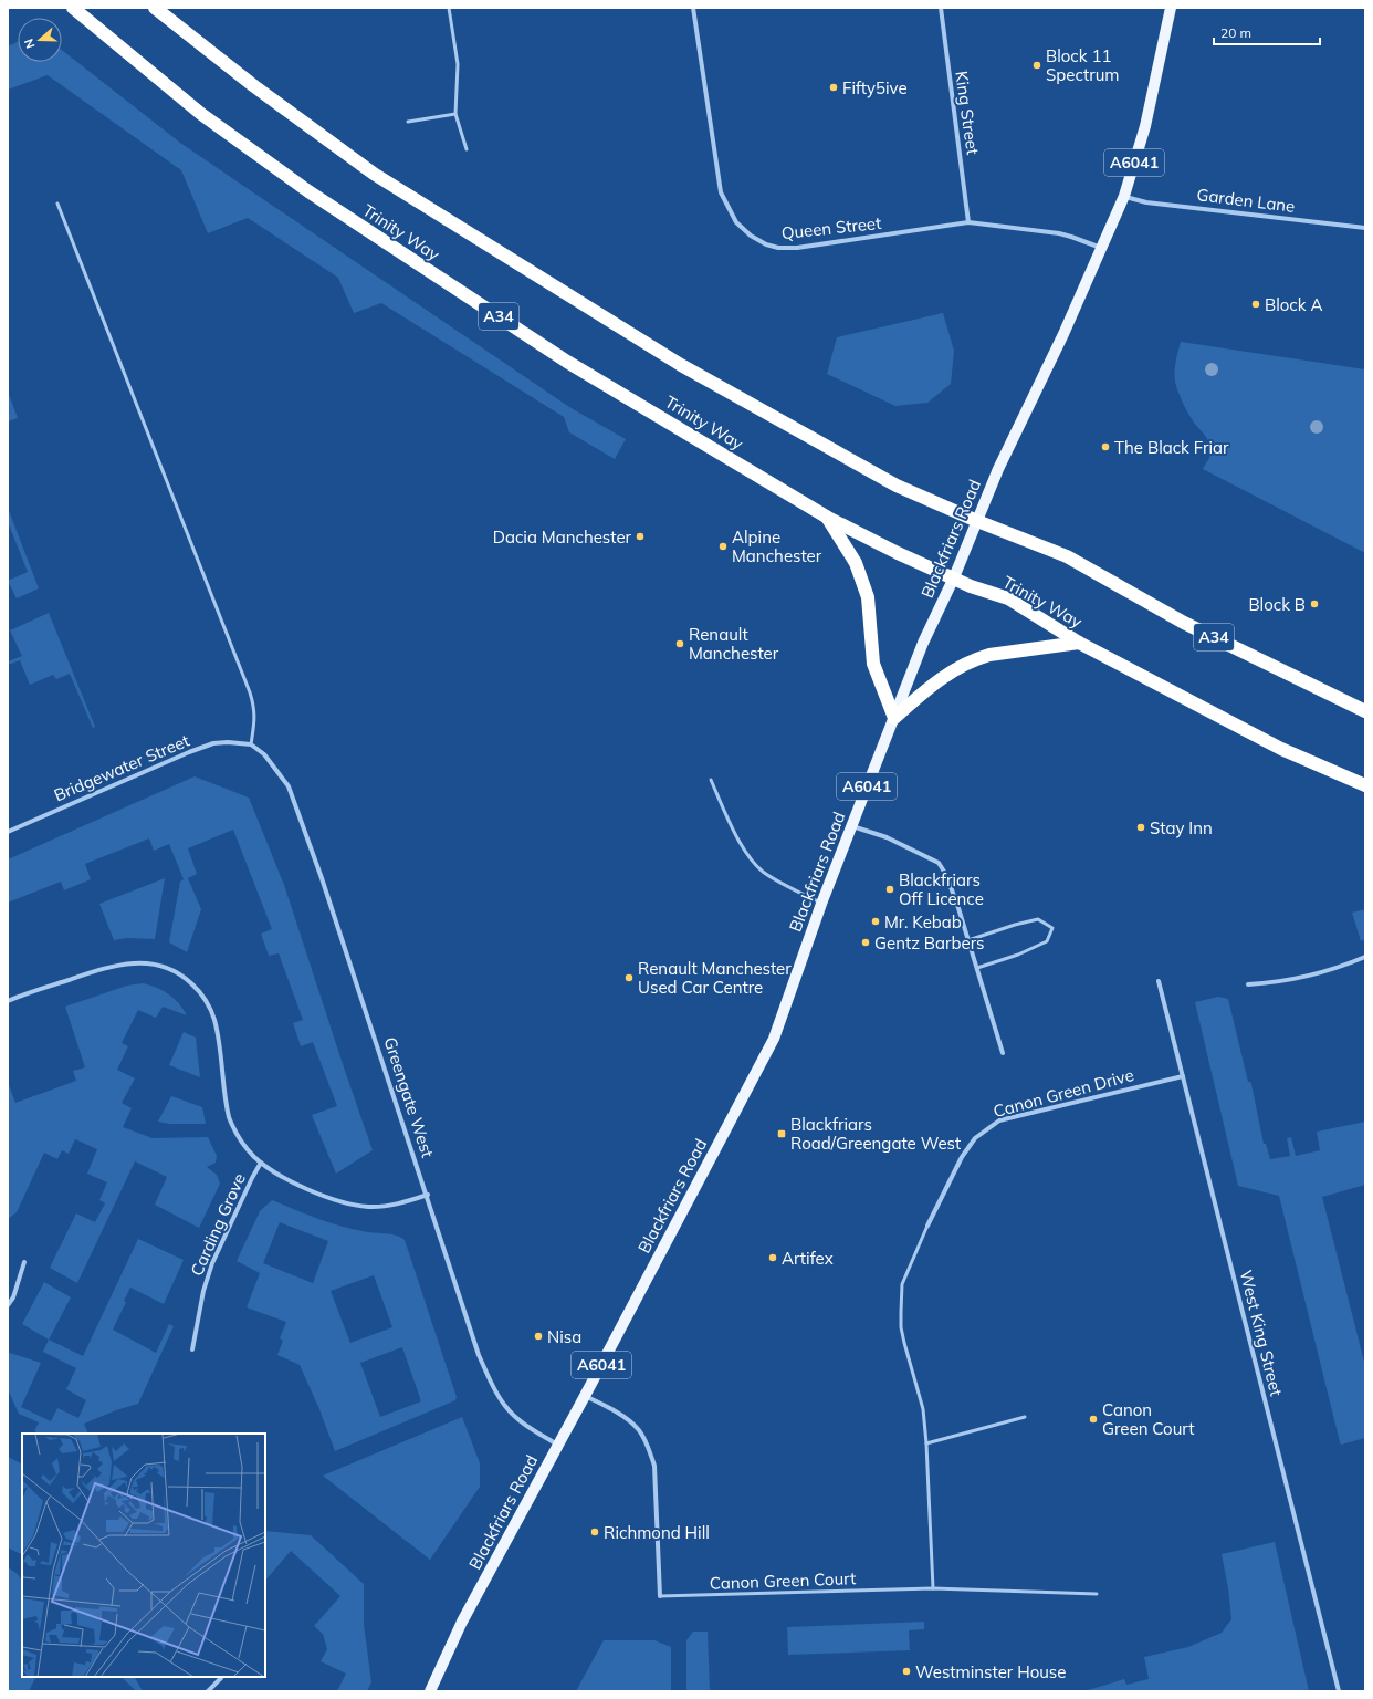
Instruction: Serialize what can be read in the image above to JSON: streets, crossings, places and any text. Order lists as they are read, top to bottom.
{
  "streets": {
    "highway": ["Trinity Way", "A34"],
    "main road": ["A6041", "Blackfriars Road"],
    "street": [
      "King Street",
      "Garden Lane",
      "Queen Street",
      "Bridgewater Street",
      "Canon Green Drive",
      "Greengate West",
      "Carding Grove",
      "West King Street"
    ],
    "lane": ["Canon Green Court"]
  },
  "crossings": [
    ["King Street", "Queen Street"],
    ["Garden Lane", "Blackfriars Road"],
    ["Queen Street", "Blackfriars Road"],
    ["Trinity Way", "Blackfriars Road"],
    ["Blackfriars Road", "Greengate West"],
    ["Bridgewater Street", "Greengate West"],
    ["Canon Green Drive", "West King Street"]
  ],
  "places": {
    "other": [
      "Block 11 Spectrum",
      "Fifty5ive",
      "Block A",
      "The Black Friar",
      "Dacia Manchester",
      "Alpine Manchester",
      "Block B",
      "Renault Manchester",
      "Stay Inn",
      "Blackfriars Off Licence",
      "Mr. Kebab",
      "Gentz Barbers",
      "Renault Manchester Used Car Centre",
      "Artifex",
      "Nisa",
      "Canon Green Court",
      "Richmond Hill",
      "Westminster House"
    ],
    "transit": ["Blackfriars Road/Greengate West"]
  },
  "scale_bar": "20 m",
  "north": "left"
}
